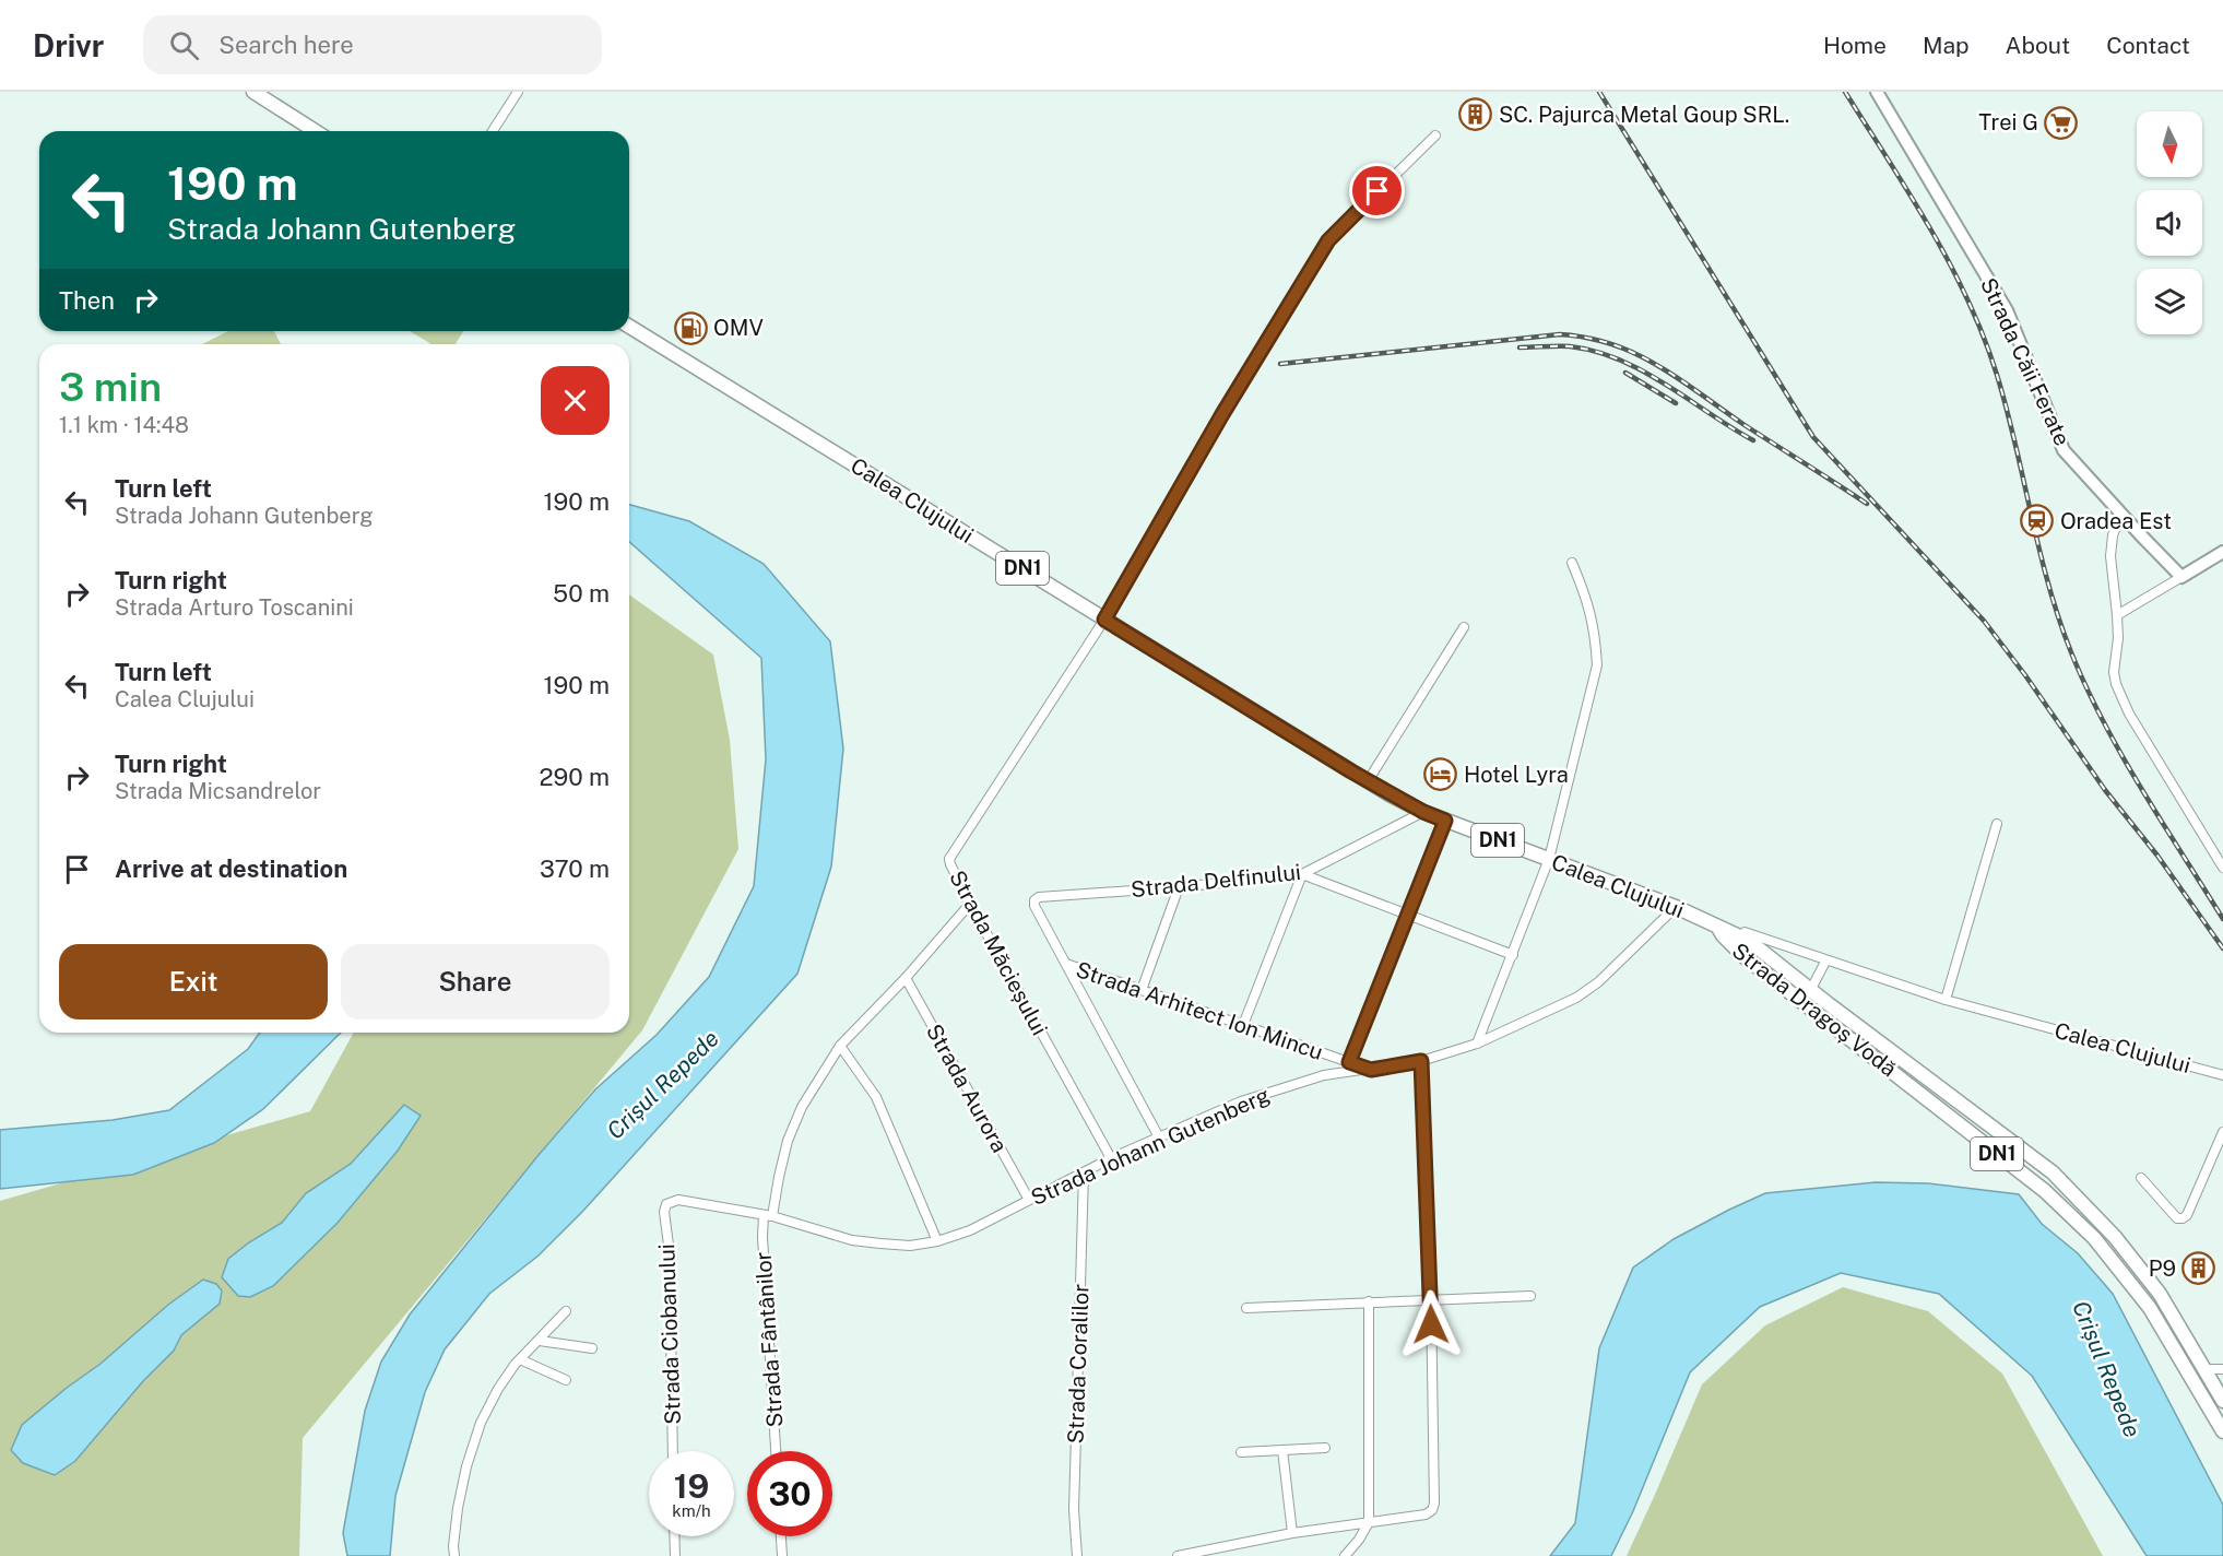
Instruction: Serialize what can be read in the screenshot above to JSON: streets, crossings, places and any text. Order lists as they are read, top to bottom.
{
  "streets": {
    "main road": ["Calea Clujului", "DN1", "Strada Dragoș Vodă"],
    "street": [
      "Strada Căii Ferate",
      "Strada Delfinului",
      "Strada Măcieșului",
      "Strada Arhitect Ion Mincu",
      "Strada Aurora",
      "Strada Johann Gutenberg",
      "Strada Ciobanului",
      "Strada Fântânilor",
      "Strada Coralilor"
    ]
  },
  "crossings": [
    ["Calea Clujului", "Strada Delfinului"],
    ["Calea Clujului", "Strada Măcieșului"],
    ["Calea Clujului", "Strada Dragoș Vodă"],
    ["Calea Clujului", "Strada Johann Gutenberg"],
    ["Strada Delfinului", "Strada Arhitect Ion Mincu"],
    ["Strada Măcieșului", "Strada Johann Gutenberg"],
    ["Strada Măcieșului", "Strada Fântânilor"],
    ["Strada Arhitect Ion Mincu", "Strada Johann Gutenberg"],
    ["Strada Aurora", "Strada Johann Gutenberg"],
    ["Strada Aurora", "Strada Fântânilor"],
    ["Strada Johann Gutenberg", "Strada Ciobanului"],
    ["Strada Johann Gutenberg", "Strada Fântânilor"],
    ["Strada Johann Gutenberg", "Strada Coralilor"]
  ],
  "water": ["Crișul Repede"],
  "places": {
    "building": ["SC. Pajurca Metal Goup SRL.", "P9"],
    "supermarket": ["Trei G"],
    "fuel station": ["OMV"],
    "station": ["Oradea Est"],
    "hotel": ["Hotel Lyra"]
  },
  "north": "bottom",
  "page": {
    "header": "Drivr",
    "search": "Search here",
    "nav": [
      "Home",
      "Map",
      "About",
      "Contact"
    ],
    "turn": ["190 m", "Strada Johann Gutenberg"],
    "then": "Then",
    "heading": ["3 min", "1.1 km · 14:48"],
    "list": [
      {
        "name": "Turn left",
        "note": "Strada Johann Gutenberg",
        "value": "190 m"
      },
      {
        "name": "Turn right",
        "note": "Strada Arturo Toscanini",
        "value": "50 m"
      },
      {
        "name": "Turn left",
        "note": "Calea Clujului",
        "value": "190 m"
      },
      {
        "name": "Turn right",
        "note": "Strada Micsandrelor",
        "value": "290 m"
      },
      {
        "name": "Arrive at destination",
        "value": "370 m"
      }
    ],
    "buttons": ["Exit", "Share"],
    "speed": "19 km/h",
    "limit": "30"
  }
}
